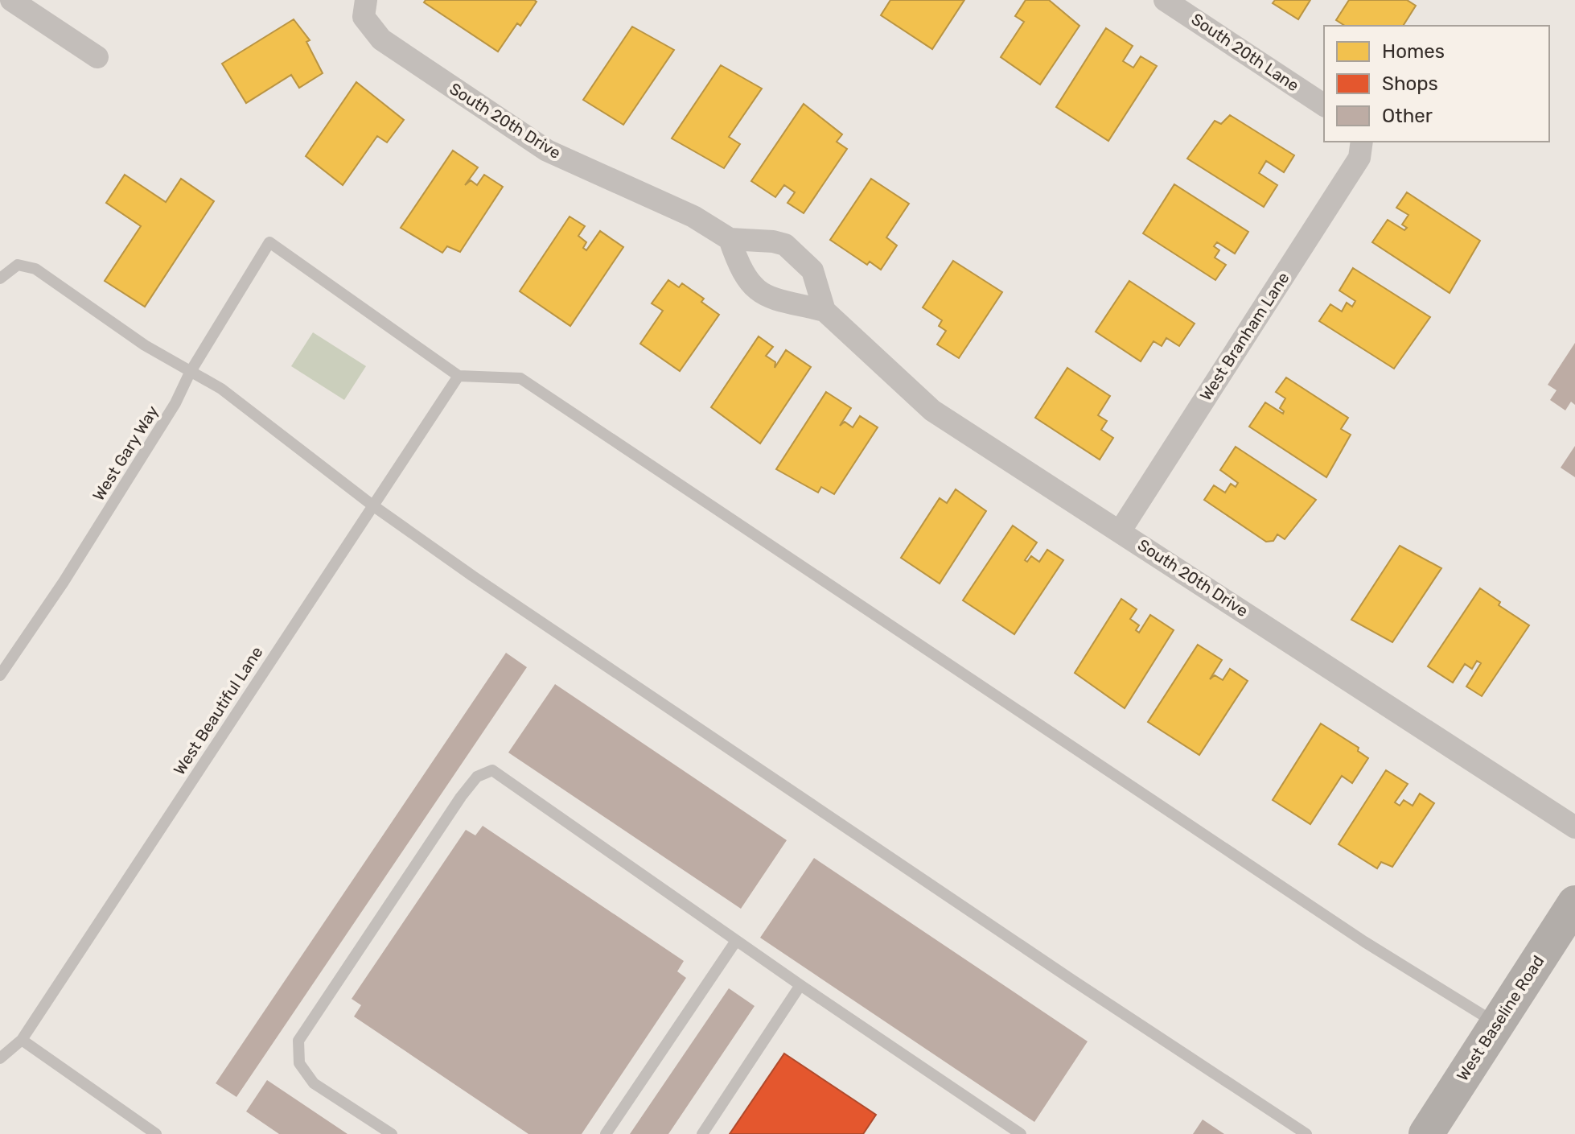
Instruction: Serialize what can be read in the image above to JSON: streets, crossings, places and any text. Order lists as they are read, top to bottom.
{
  "streets": {
    "main road": ["West Baseline Road"],
    "street": ["South 20th Lane", "South 20th Drive", "West Branham Lane"],
    "lane": ["West Gary Way", "West Beautiful Lane"]
  },
  "crossings": [
    ["South 20th Drive", "West Branham Lane"],
    ["West Gary Way", "West Beautiful Lane"]
  ],
  "legend": ["Homes", "Shops", "Other"]
}
